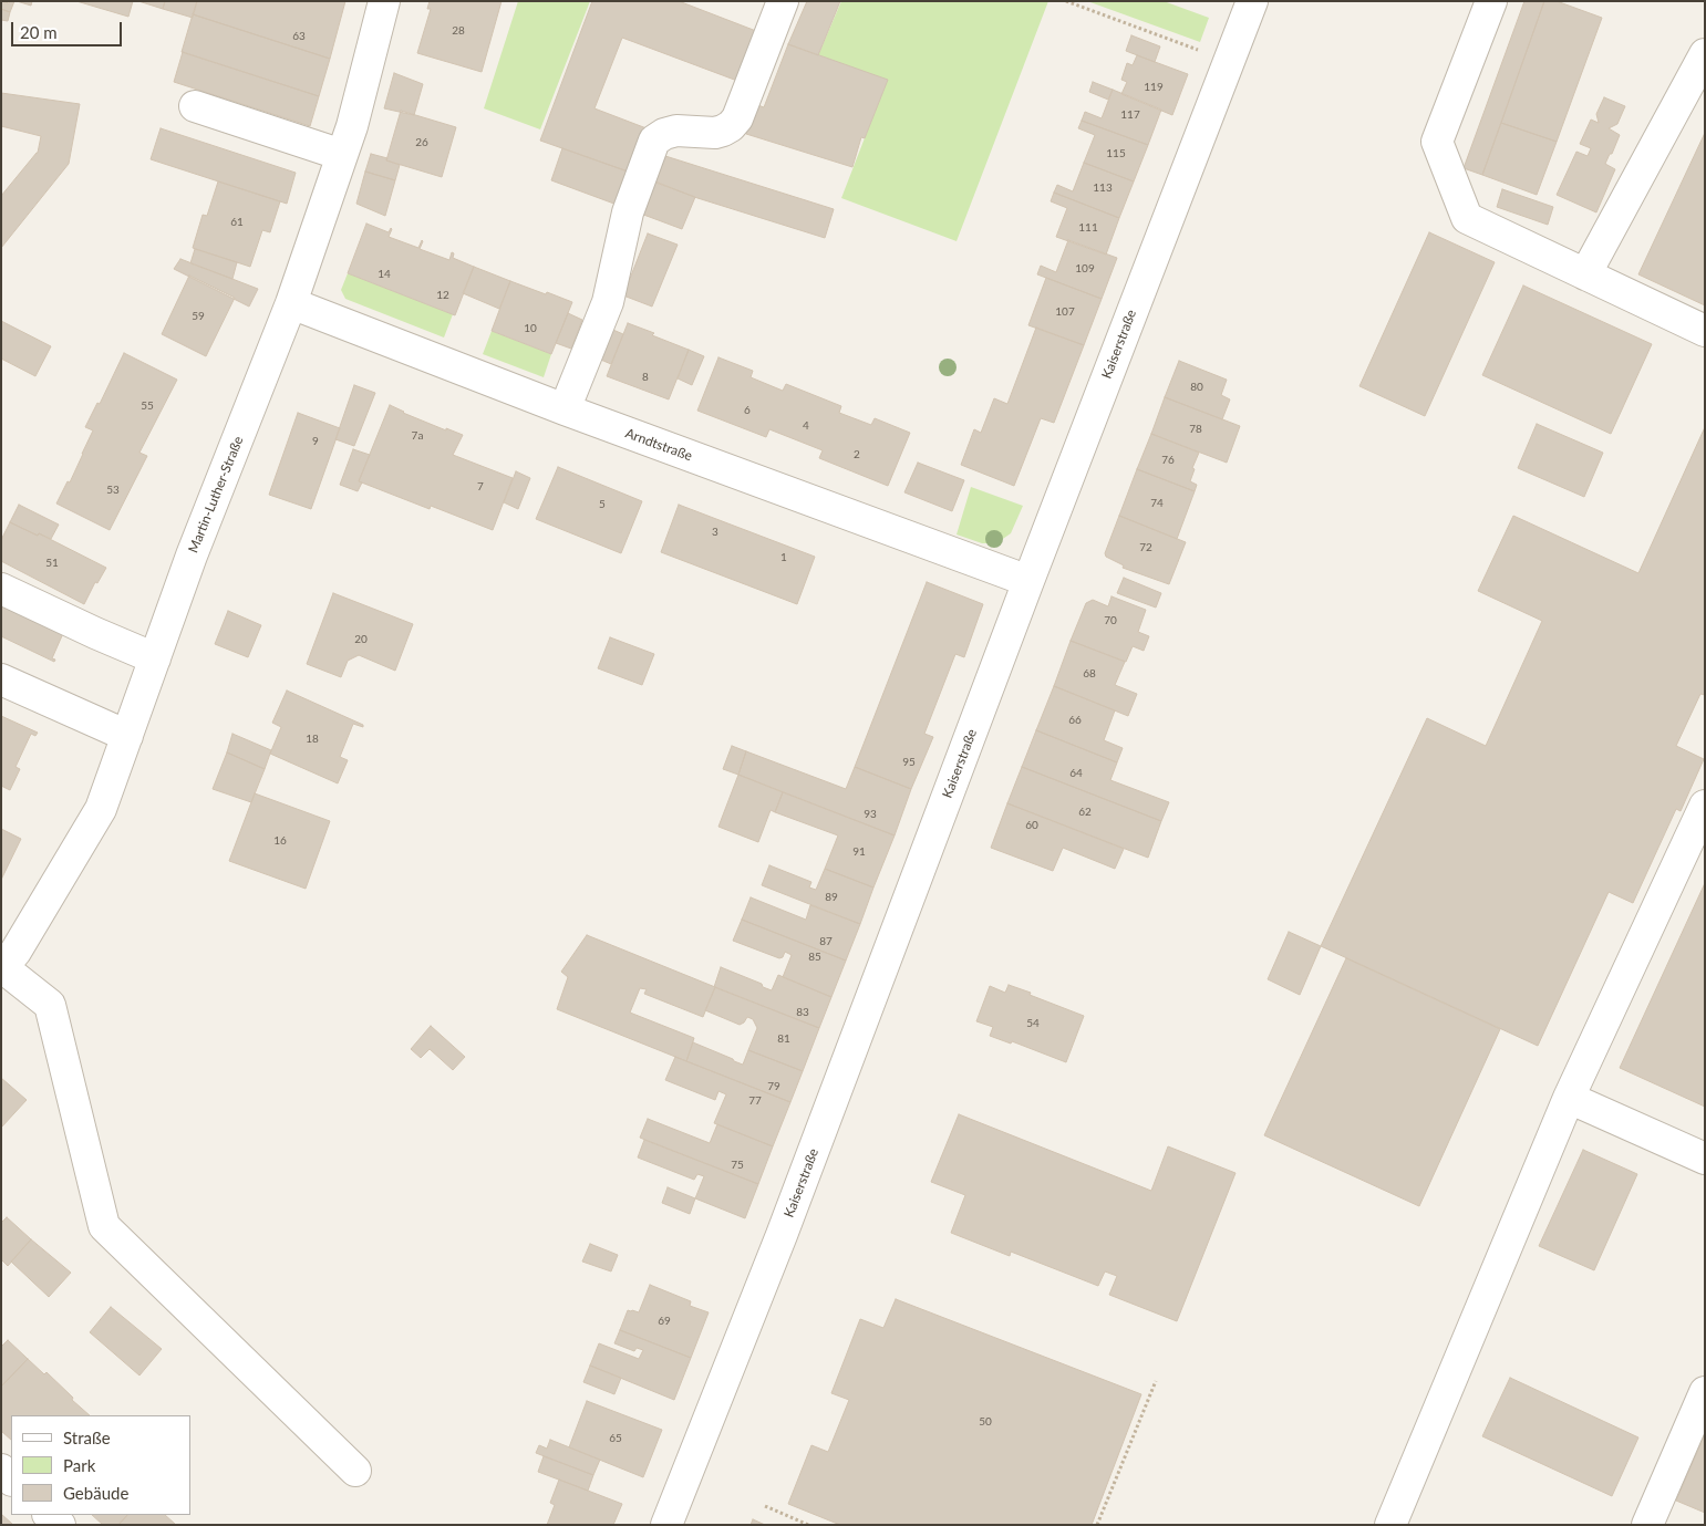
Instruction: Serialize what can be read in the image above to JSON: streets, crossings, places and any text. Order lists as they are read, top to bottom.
{
  "streets": {
    "street": ["Kaiserstraße", "Arndtstraße", "Martin-Luther-Straße"]
  },
  "crossings": [
    ["Kaiserstraße", "Arndtstraße"],
    ["Arndtstraße", "Martin-Luther-Straße"]
  ],
  "house_numbers": [
    "28",
    "63",
    "119",
    "117",
    "26",
    "115",
    "113",
    "61",
    "111",
    "109",
    "14",
    "12",
    "107",
    "59",
    "10",
    "8",
    "80",
    "55",
    "6",
    "4",
    "78",
    "7a",
    "9",
    "2",
    "76",
    "7",
    "53",
    "74",
    "5",
    "3",
    "72",
    "1",
    "51",
    "70",
    "20",
    "68",
    "66",
    "18",
    "95",
    "64",
    "62",
    "93",
    "60",
    "16",
    "91",
    "89",
    "87",
    "85",
    "83",
    "54",
    "81",
    "79",
    "77",
    "75",
    "69",
    "50",
    "65"
  ],
  "legend": ["Straße", "Park", "Gebäude"],
  "scale_bar": "20 m"
}
